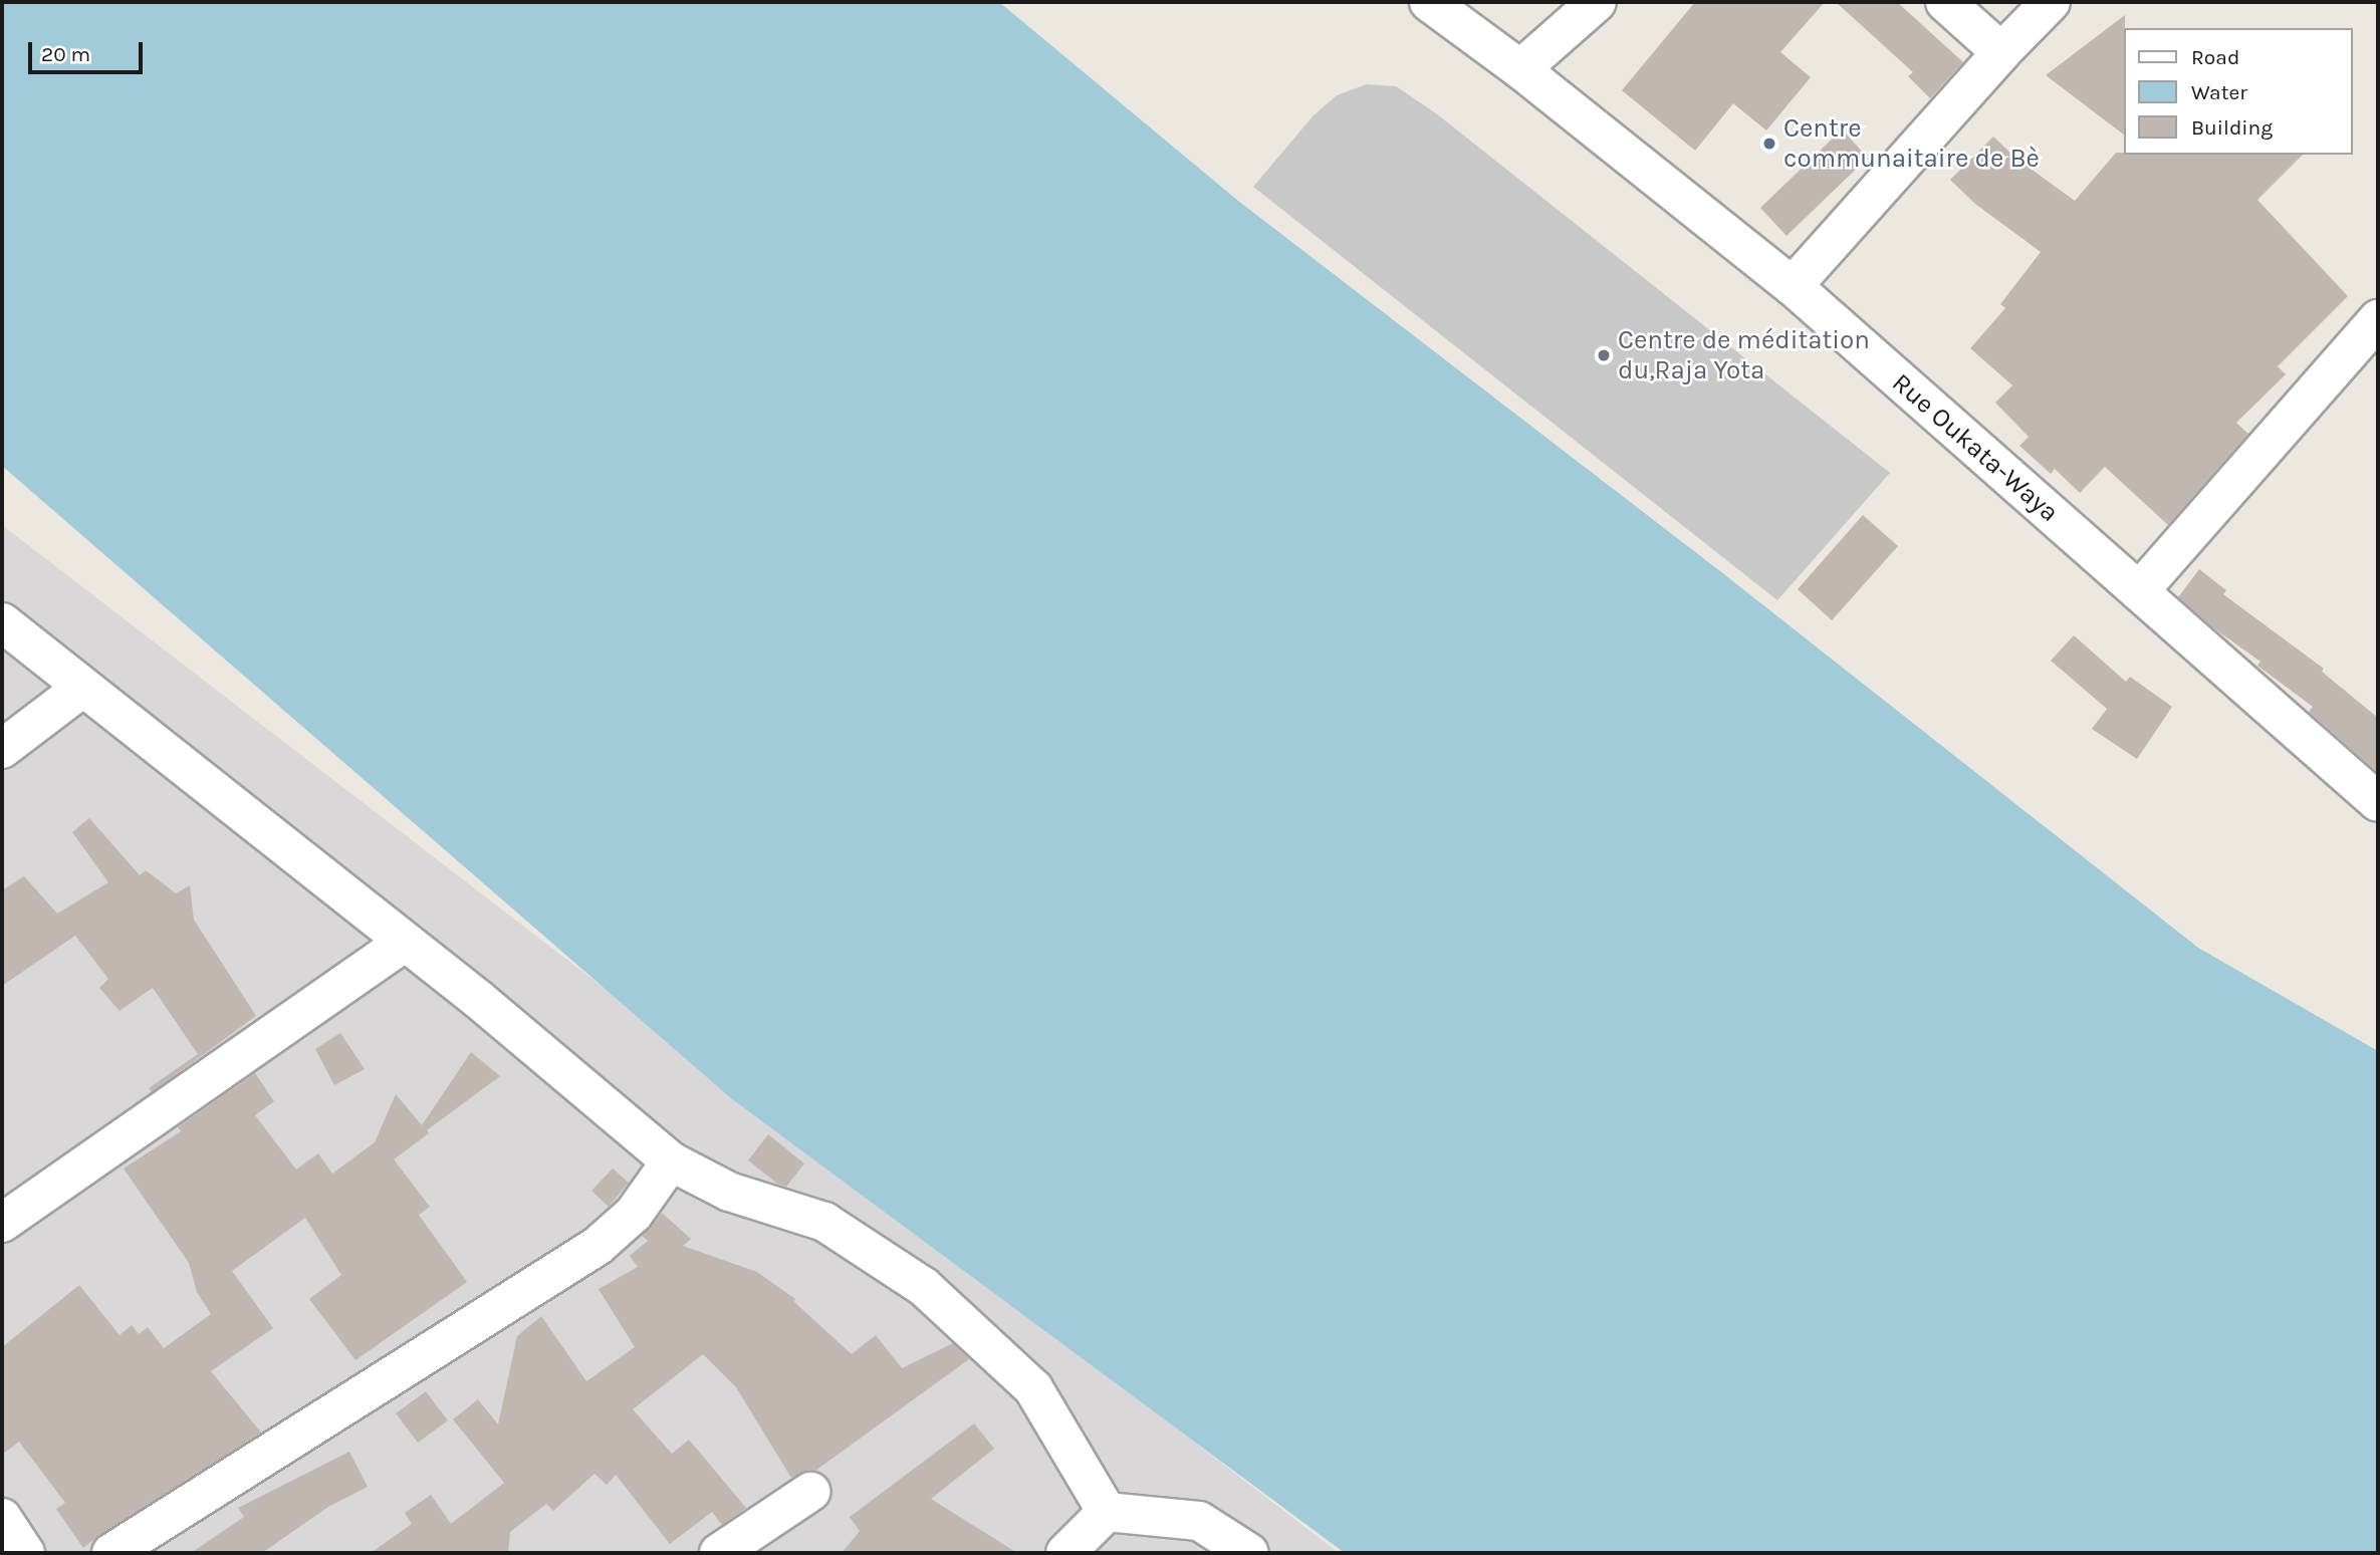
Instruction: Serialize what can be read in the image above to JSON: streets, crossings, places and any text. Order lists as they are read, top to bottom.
{
  "streets": {
    "street": ["Rue Oukata-Waya"]
  },
  "places": ["Centre communaitaire de Bè", "Centre de méditation du,Raja Yota"],
  "legend": ["Road", "Water", "Building"],
  "scale_bar": "20 m"
}
